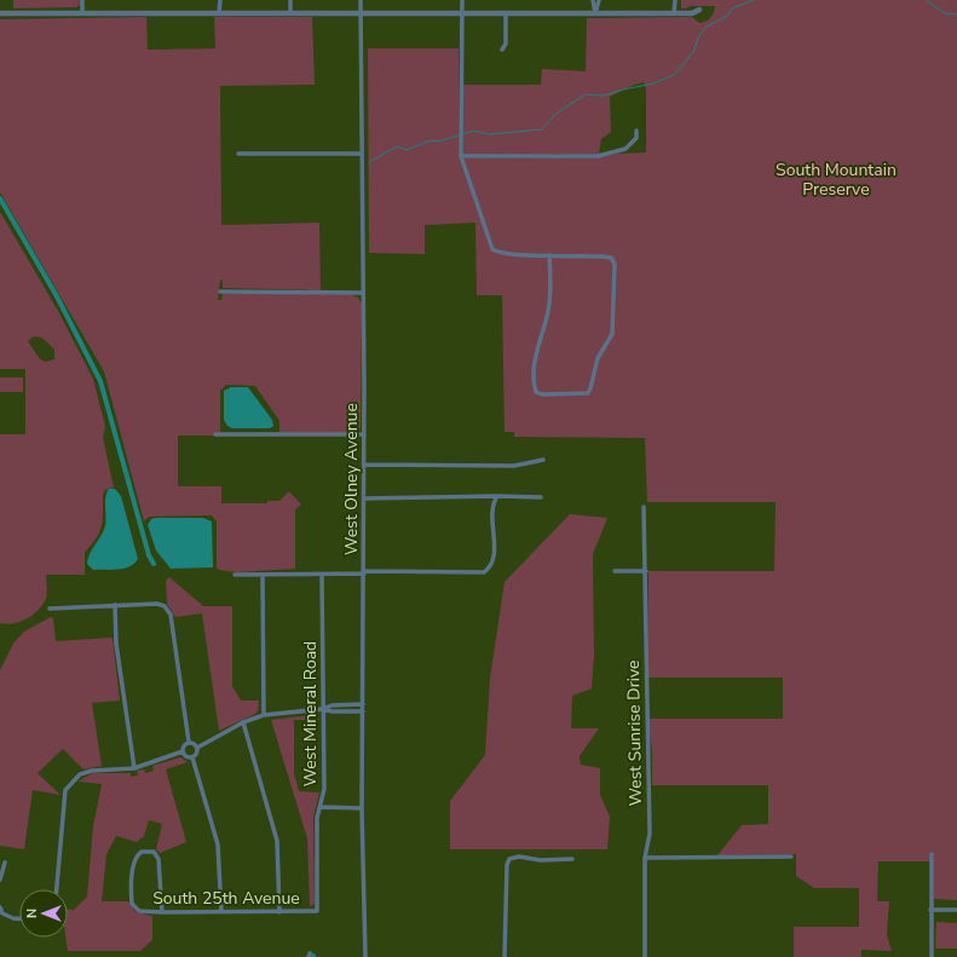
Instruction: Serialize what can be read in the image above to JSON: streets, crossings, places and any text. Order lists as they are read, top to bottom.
{
  "streets": {
    "street": [
      "West Olney Avenue",
      "West Mineral Road",
      "West Sunrise Drive",
      "South 25th Avenue"
    ]
  },
  "crossings": [
    ["West Mineral Road", "South 25th Avenue"]
  ],
  "parks": ["South Mountain Preserve"],
  "north": "left"
}
